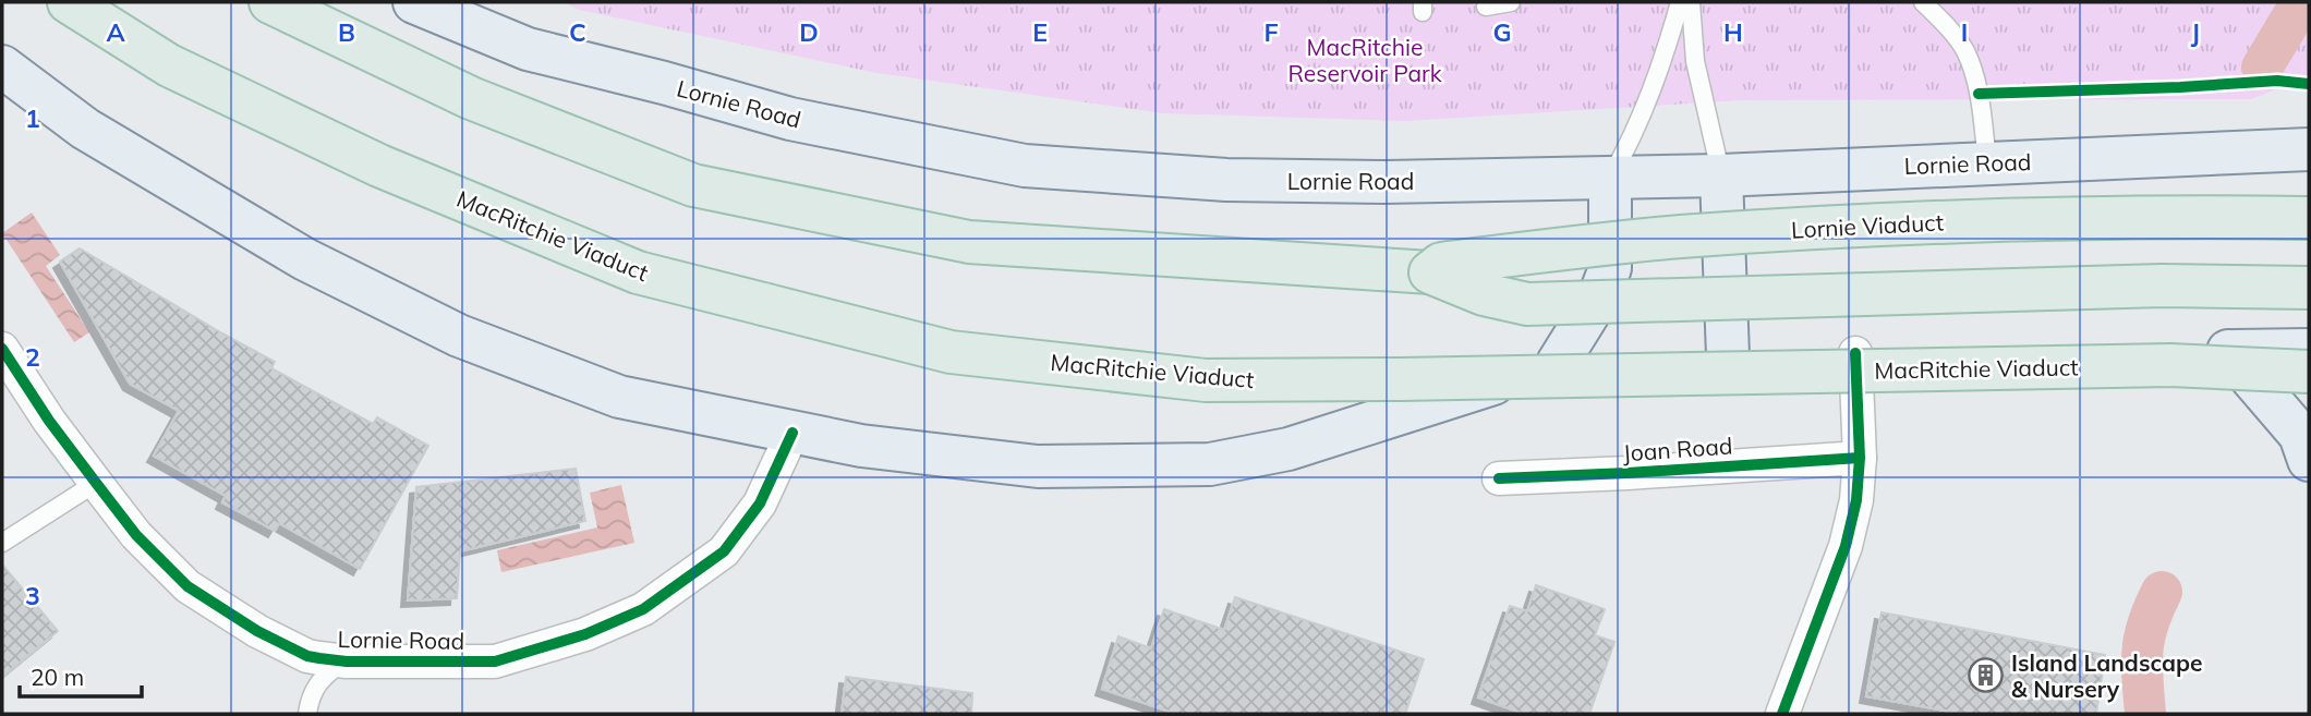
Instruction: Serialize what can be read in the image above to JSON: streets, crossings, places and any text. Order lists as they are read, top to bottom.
{
  "streets": {
    "highway": ["Lornie Viaduct", "MacRitchie Viaduct"],
    "main road": ["Lornie Road"],
    "street": ["Joan Road"]
  },
  "parks": ["MacRitchie Reservoir Park"],
  "places": {
    "building": ["Island Landscape & Nursery"]
  },
  "scale_bar": "20 m",
  "grid": {
    "columns": [
      "A",
      "B",
      "C",
      "D",
      "E",
      "F",
      "G",
      "H",
      "I",
      "J"
    ],
    "rows": ["1", "2", "3"]
  }
}
